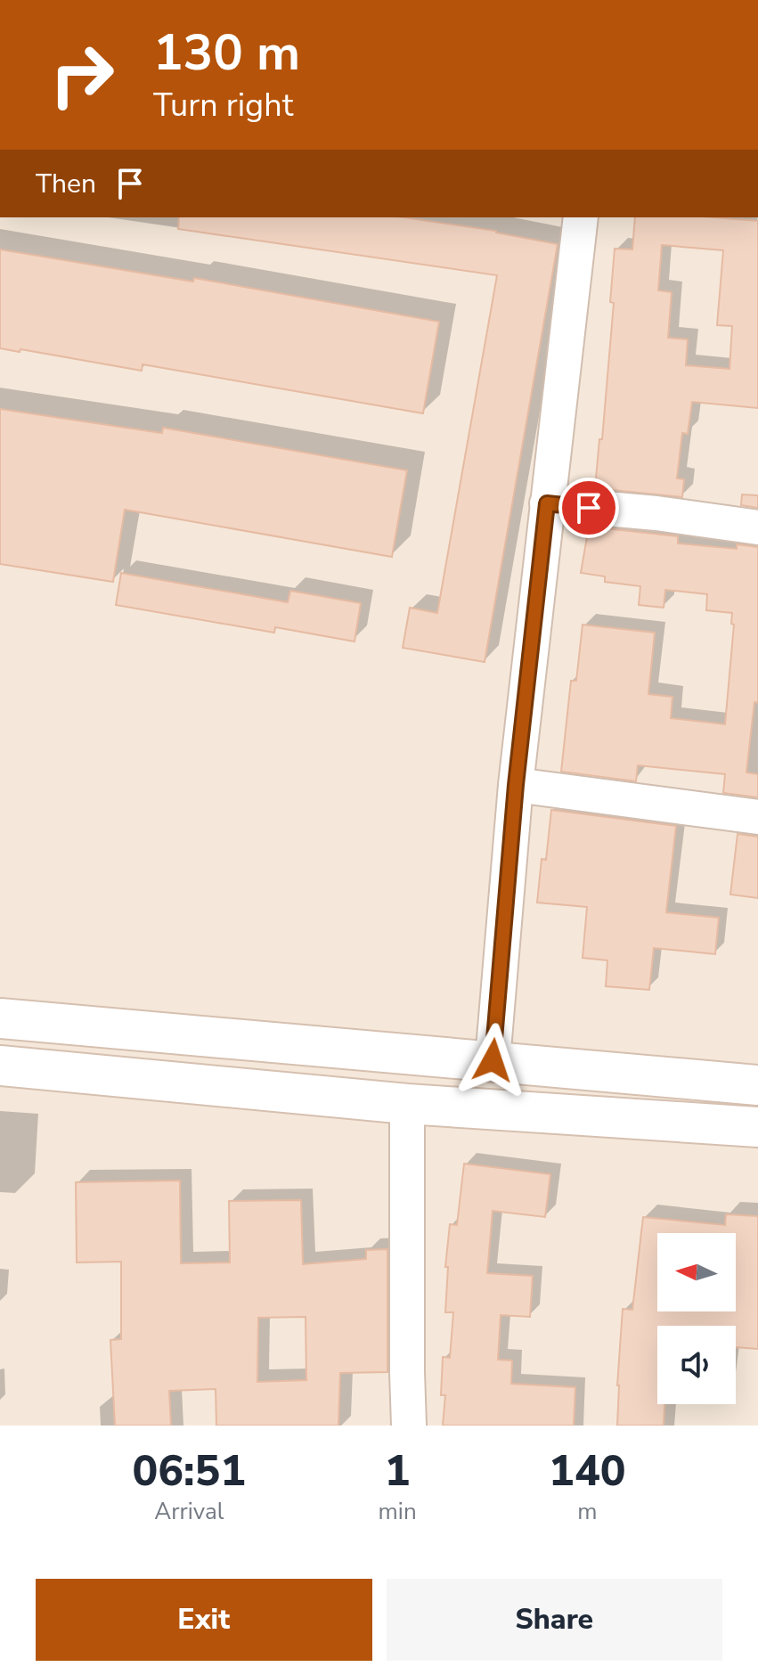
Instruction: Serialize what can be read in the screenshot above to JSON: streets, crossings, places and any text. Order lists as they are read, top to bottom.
{
  "north": "left",
  "page": {
    "turn": ["130 m", "Turn right"],
    "then": "Then",
    "eta": [
      "06:51",
      "Arrival",
      "1",
      "min",
      "140",
      "m"
    ],
    "buttons": ["Exit", "Share"]
  }
}
